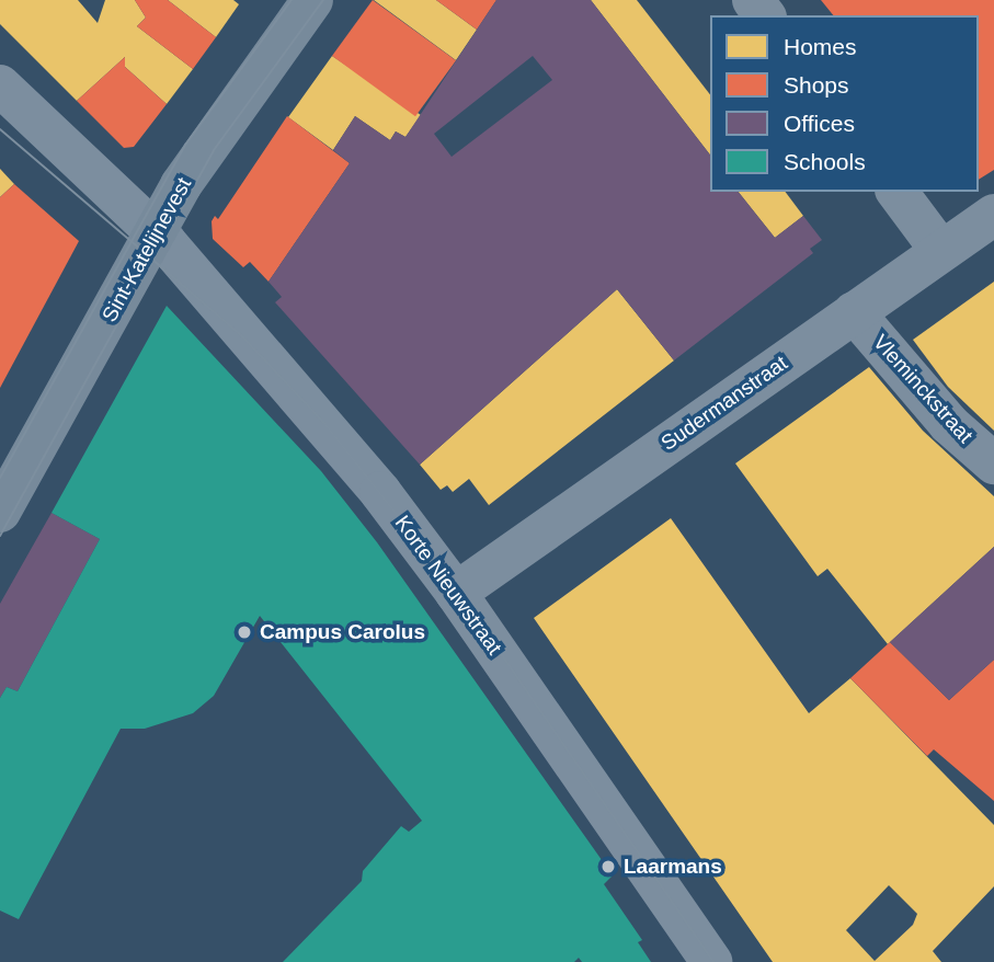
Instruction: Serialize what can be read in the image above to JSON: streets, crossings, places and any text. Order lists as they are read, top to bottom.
{
  "streets": {
    "street": [
      "Sint-Katelijnevest",
      "Vleminckstraat",
      "Sudermanstraat",
      "Korte Nieuwstraat"
    ]
  },
  "crossings": [
    ["Sint-Katelijnevest", "Korte Nieuwstraat"],
    ["Vleminckstraat", "Sudermanstraat"],
    ["Sudermanstraat", "Korte Nieuwstraat"]
  ],
  "places": ["Campus Carolus", "Laarmans"],
  "legend": [
    "Homes",
    "Shops",
    "Offices",
    "Schools"
  ]
}
